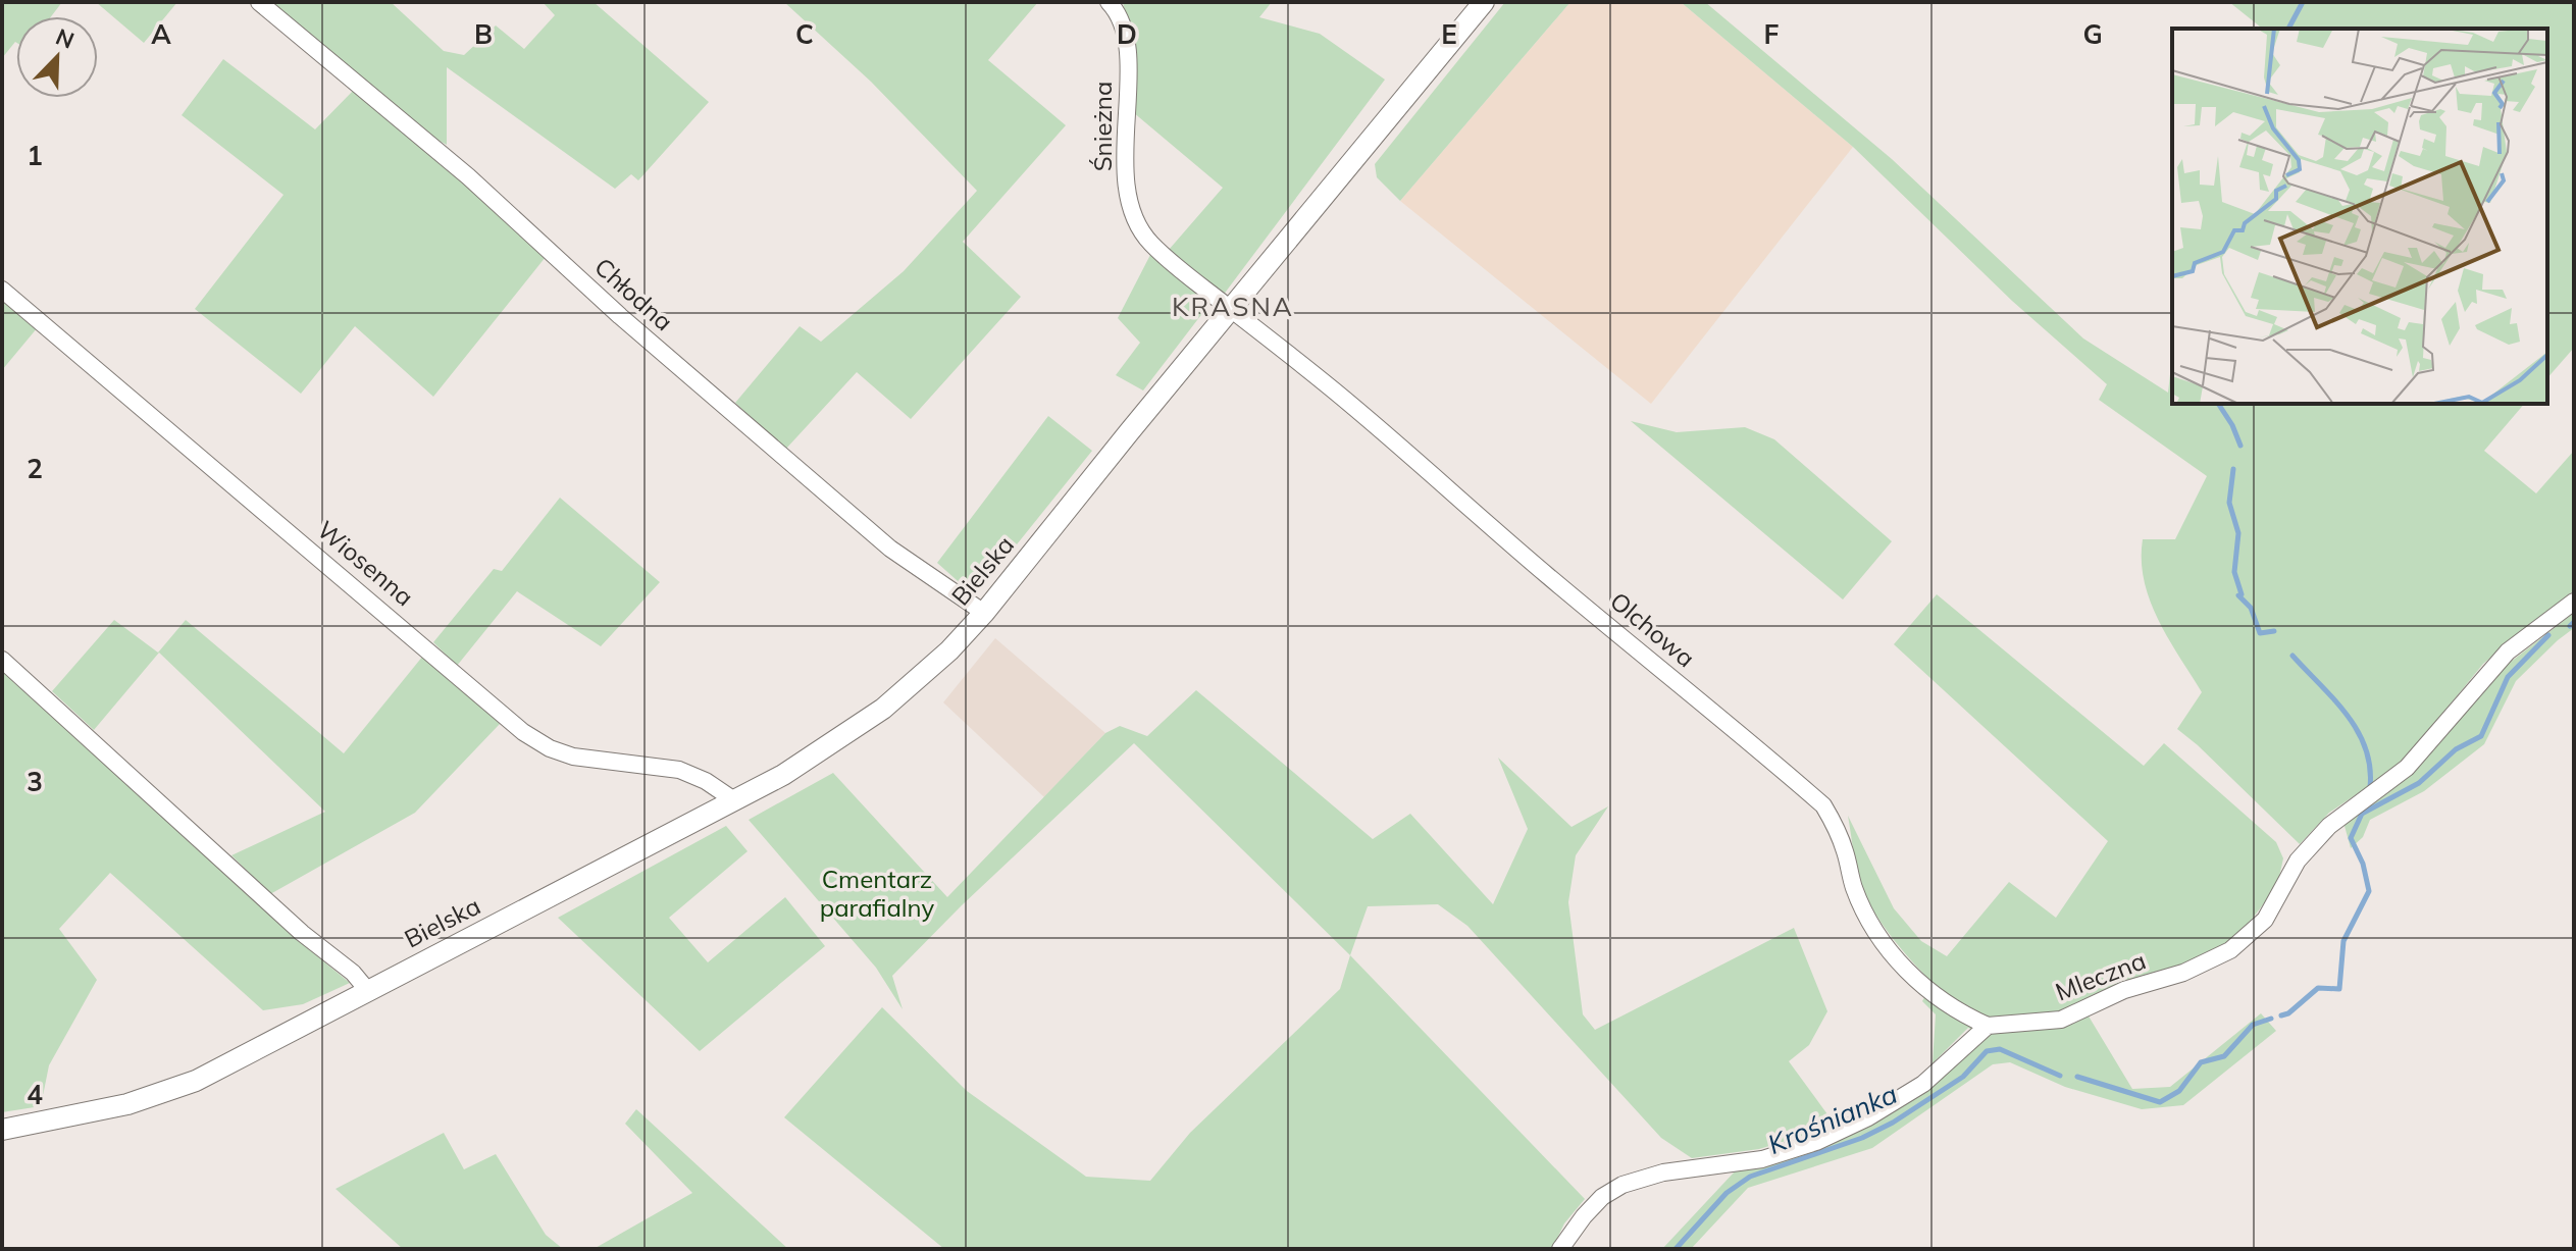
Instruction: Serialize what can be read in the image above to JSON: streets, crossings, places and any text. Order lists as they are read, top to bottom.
{
  "streets": {
    "street": [
      "Śnieżna",
      "Chłodna",
      "Wiosenna",
      "Bielska",
      "Olchowa",
      "Mleczna"
    ]
  },
  "crossings": [
    ["Śnieżna", "Bielska"],
    ["Śnieżna", "Olchowa"],
    ["Chłodna", "Bielska"],
    ["Wiosenna", "Bielska"],
    ["Bielska", "Olchowa"],
    ["Olchowa", "Mleczna"]
  ],
  "districts": ["KRASNA"],
  "water": ["Krośnianka"],
  "parks": ["Cmentarz parafialny"],
  "north": "top right",
  "grid": {
    "columns": [
      "A",
      "B",
      "C",
      "D",
      "E",
      "F",
      "G"
    ],
    "rows": [
      "1",
      "2",
      "3",
      "4"
    ]
  }
}
